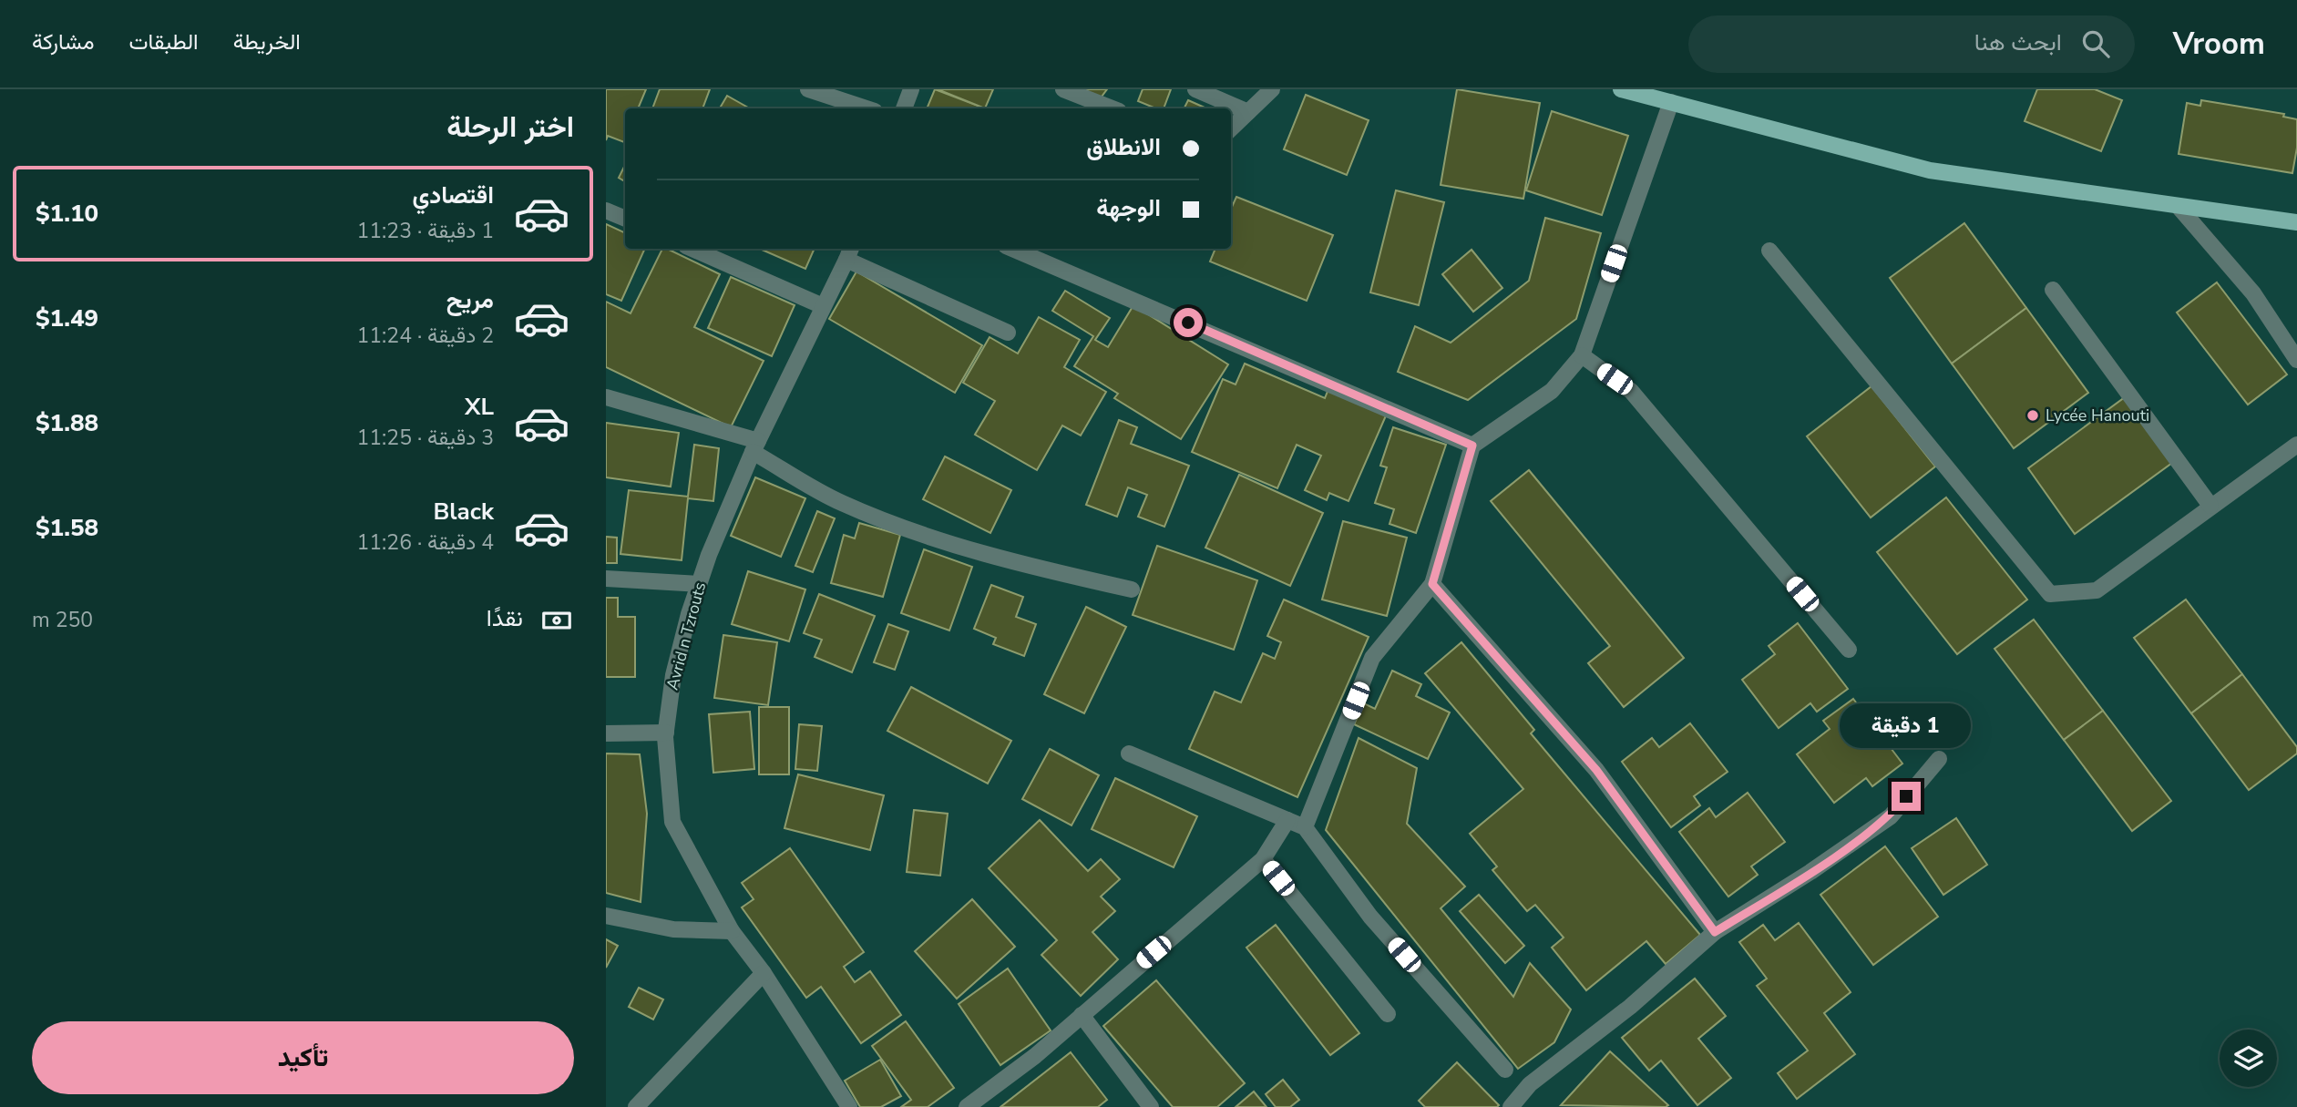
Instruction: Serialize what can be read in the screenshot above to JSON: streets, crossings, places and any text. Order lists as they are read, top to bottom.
{
  "streets": {
    "street": ["Avrid n Tzrouts"]
  },
  "places": ["Lycée Hanouti"],
  "page": {
    "header": "Vroom",
    "search": "ابحث هنا",
    "nav": ["الخريطة", "الطبقات", "مشاركة"],
    "heading": "اختر الرحلة",
    "banner": ["الانطلاق", "الوجهة"],
    "list": [
      {
        "name": "اقتصادي",
        "note": "1 دقيقة · 11:23",
        "value": "$1.10"
      },
      {
        "name": "مريح",
        "note": "2 دقيقة · 11:24",
        "value": "$1.49"
      },
      {
        "name": "XL",
        "note": "3 دقيقة · 11:25",
        "value": "$1.88"
      },
      {
        "name": "Black",
        "note": "4 دقيقة · 11:26",
        "value": "$1.58"
      }
    ],
    "pay": ["نقدًا", "250 m"],
    "bubble": "1 دقيقة",
    "buttons": "تأكيد"
  }
}
